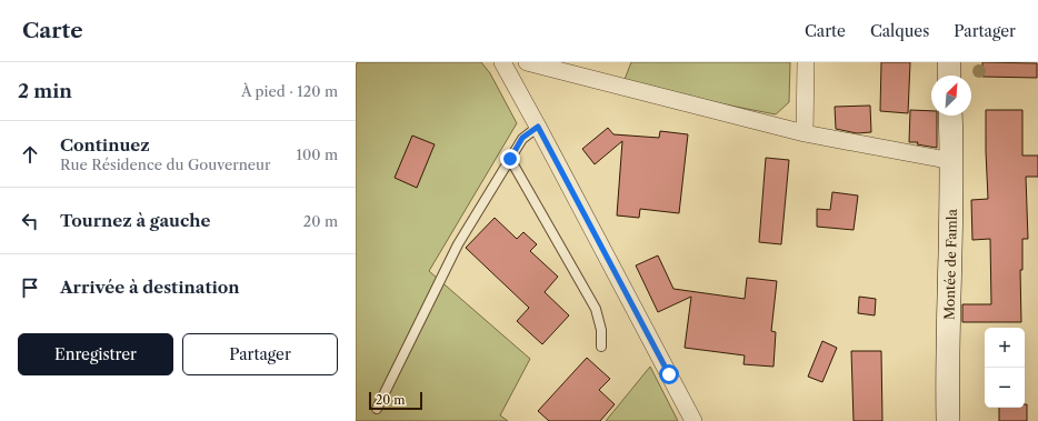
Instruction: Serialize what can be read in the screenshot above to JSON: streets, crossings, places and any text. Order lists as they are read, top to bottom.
{
  "streets": {
    "street": ["Montée de Famla"]
  },
  "scale_bar": "20 m",
  "north": "top right",
  "page": {
    "header": "Carte",
    "nav": ["Carte", "Calques", "Partager"],
    "heading": ["2 min", "À pied · 120 m"],
    "list": [
      ["Continuez", "Rue Résidence du Gouverneur", "100 m"],
      ["Tournez à gauche", "20 m"],
      "Arrivée à destination"
    ],
    "buttons": ["Enregistrer", "Partager"],
    "map_buttons": ["+", "−"],
    "scale": "20 m"
  }
}
